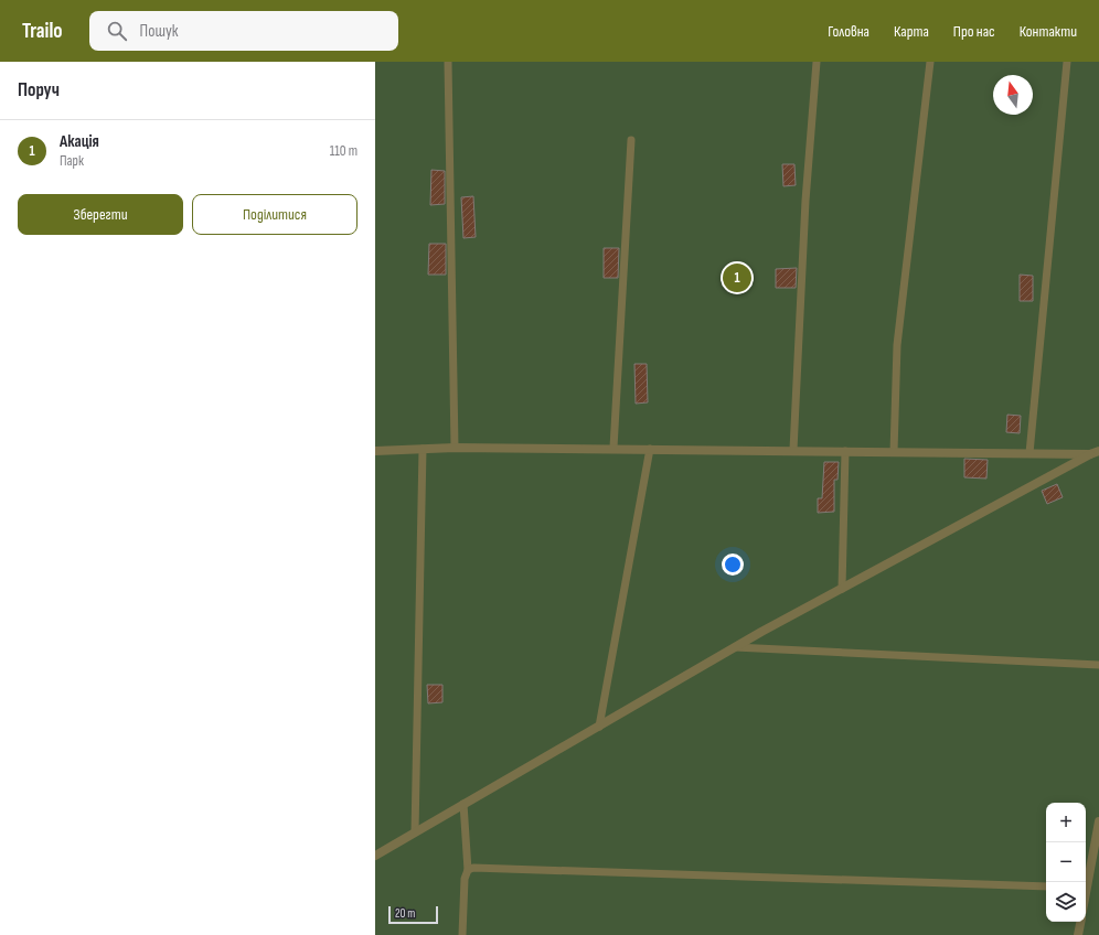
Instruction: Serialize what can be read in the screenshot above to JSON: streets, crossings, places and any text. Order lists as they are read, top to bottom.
{
  "scale_bar": "20 m",
  "north": "top",
  "page": {
    "header": "Trailo",
    "search": "Пошук",
    "nav": [
      "Головна",
      "Карта",
      "Про нас",
      "Контакти"
    ],
    "heading": "Поруч",
    "list": [
      {
        "mark": "1",
        "name": "Акація",
        "note": "Парк",
        "value": "110 m"
      }
    ],
    "buttons": ["Зберегти", "Поділитися"],
    "pins": "1",
    "map_buttons": ["+", "−"],
    "scale": "20 m"
  }
}
